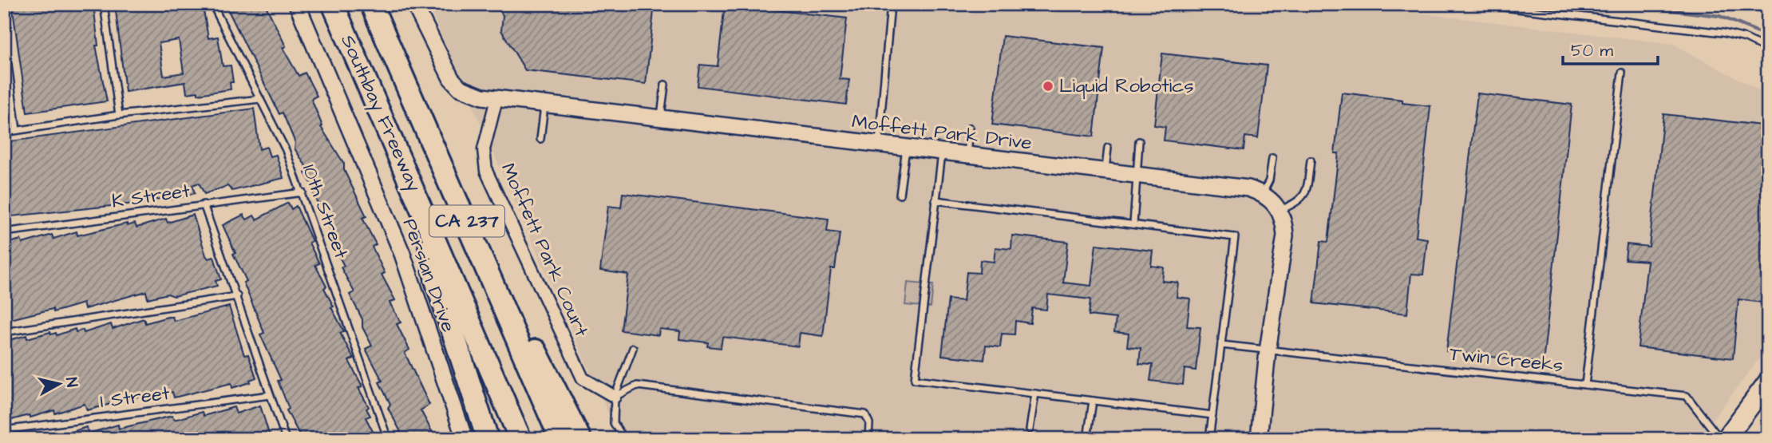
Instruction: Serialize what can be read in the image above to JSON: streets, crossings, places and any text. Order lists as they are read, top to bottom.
{
  "streets": {
    "highway": ["Southbay Freeway", "CA 237"],
    "street": ["Moffett Park Drive", "Moffett Park Court", "Persian Drive"],
    "lane": [
      "K Street",
      "10th Street",
      "Twin Creeks",
      "I Street"
    ]
  },
  "crossings": [
    ["Moffett Park Drive", "Moffett Park Court"],
    ["K Street", "10th Street"]
  ],
  "places": ["Liquid Robotics"],
  "scale_bar": "50 m",
  "north": "right"
}
